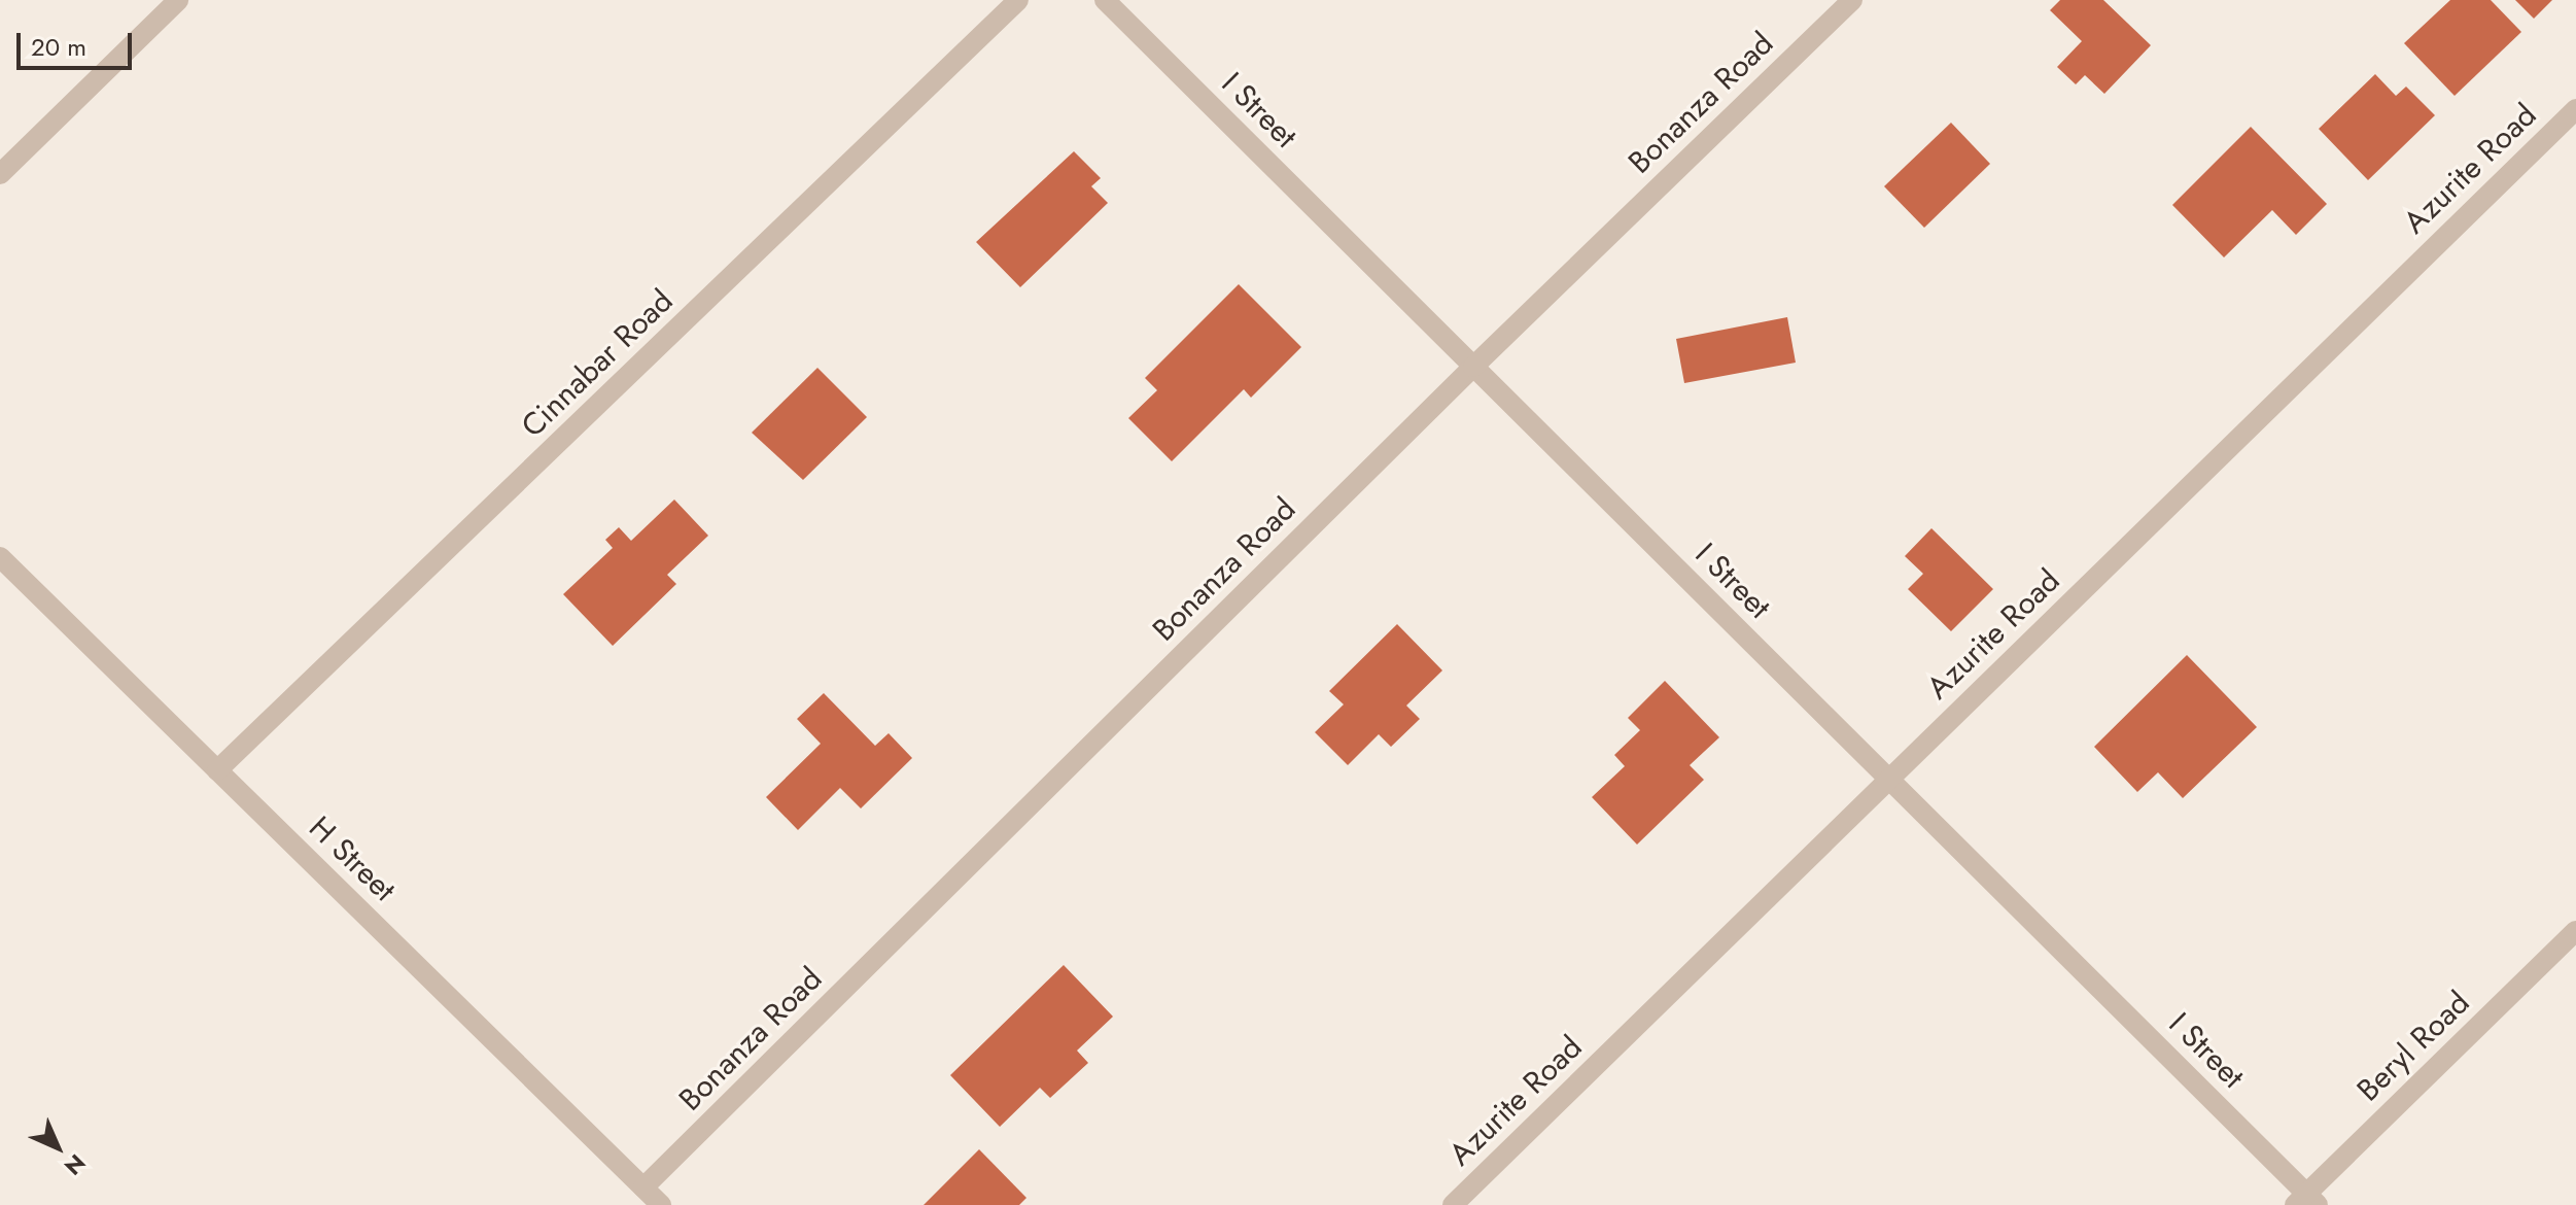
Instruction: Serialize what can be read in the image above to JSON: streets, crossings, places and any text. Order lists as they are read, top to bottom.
{
  "streets": {
    "street": [
      "Bonanza Road",
      "I Street",
      "Azurite Road",
      "Cinnabar Road",
      "H Street",
      "Beryl Road"
    ]
  },
  "crossings": [
    ["Bonanza Road", "I Street"],
    ["Bonanza Road", "H Street"],
    ["I Street", "Azurite Road"],
    ["I Street", "Beryl Road"],
    ["Cinnabar Road", "H Street"]
  ],
  "scale_bar": "20 m",
  "north": "bottom right"
}
